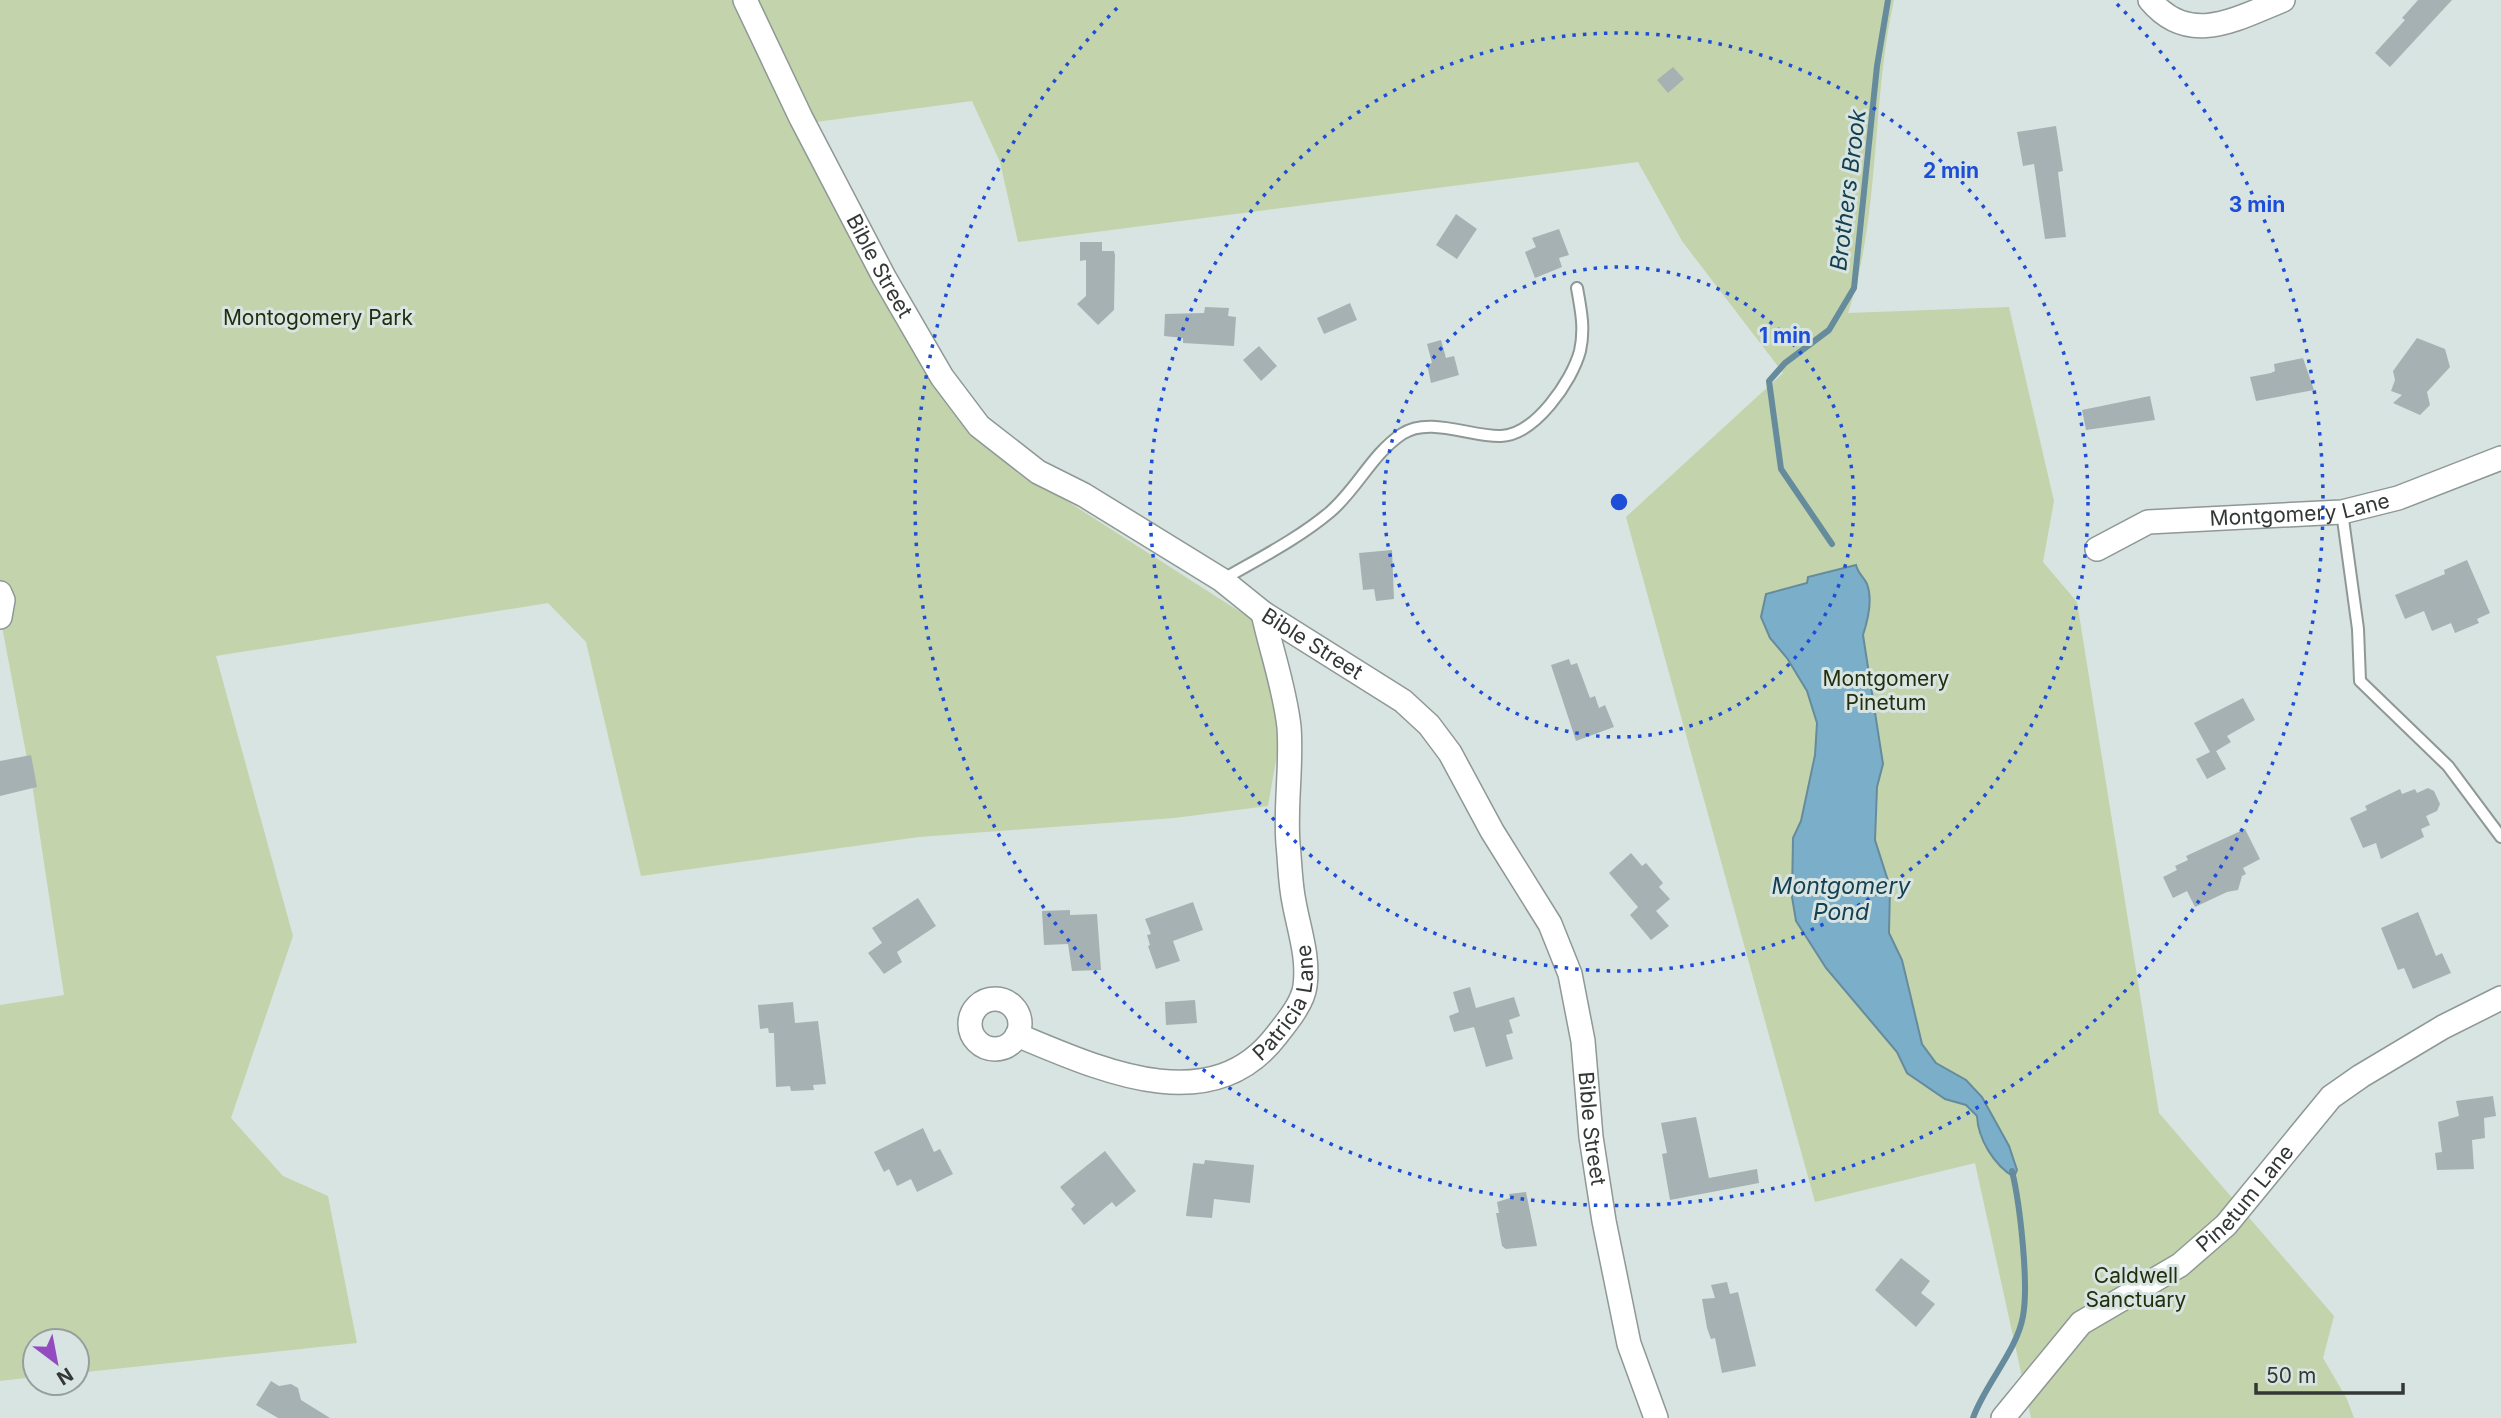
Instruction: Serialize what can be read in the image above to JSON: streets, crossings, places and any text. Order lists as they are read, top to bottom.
{
  "streets": {
    "street": [
      "Bible Street",
      "Montgomery Lane",
      "Patricia Lane",
      "Pinetum Lane"
    ]
  },
  "crossings": [
    ["Bible Street", "Patricia Lane"]
  ],
  "water": ["Brothers Brook", "Montgomery Pond"],
  "parks": ["Montogomery Park", "Montgomery Pinetum", "Caldwell Sanctuary"],
  "scale_bar": "50 m",
  "north": "bottom right",
  "rings": ["2 min", "3 min", "1 min"]
}
